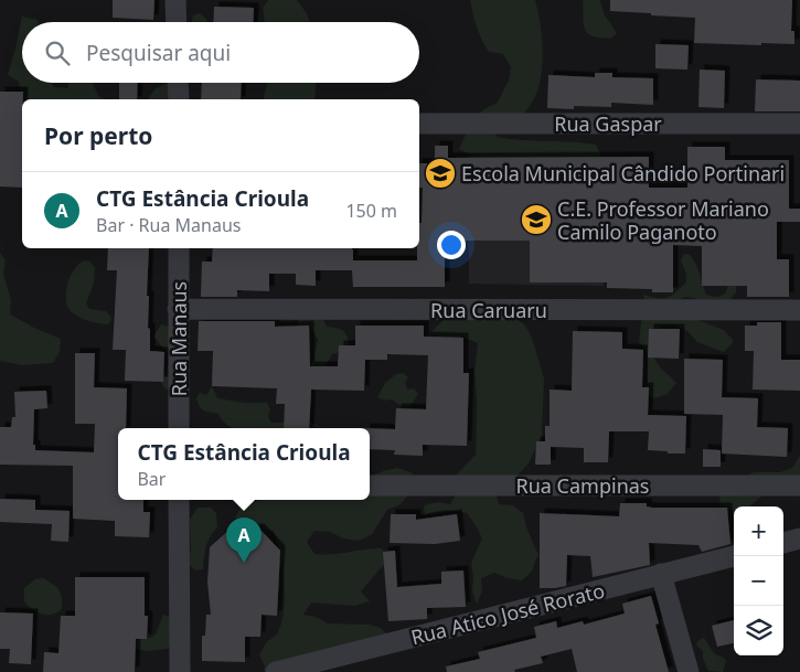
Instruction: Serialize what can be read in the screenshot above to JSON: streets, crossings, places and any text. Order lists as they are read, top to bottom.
{
  "streets": {
    "street": [
      "Rua Gaspar",
      "Rua Caruaru",
      "Rua Manaus",
      "Rua Campinas",
      "Rua Atico José Rorato"
    ]
  },
  "crossings": [
    ["Rua Caruaru", "Rua Manaus"]
  ],
  "places": {
    "school or university": ["Escola Municipal Cândido Portinari", "C.E. Professor Mariano Camilo Paganoto"]
  },
  "page": {
    "search": "Pesquisar aqui",
    "heading": "Por perto",
    "list": [
      {
        "mark": "A",
        "name": "CTG Estância Crioula",
        "note": "Bar · Rua Manaus",
        "value": "150 m"
      }
    ],
    "popup": ["CTG Estância Crioula", "Bar"],
    "map_buttons": ["+", "−"],
    "pins": "A"
  }
}
